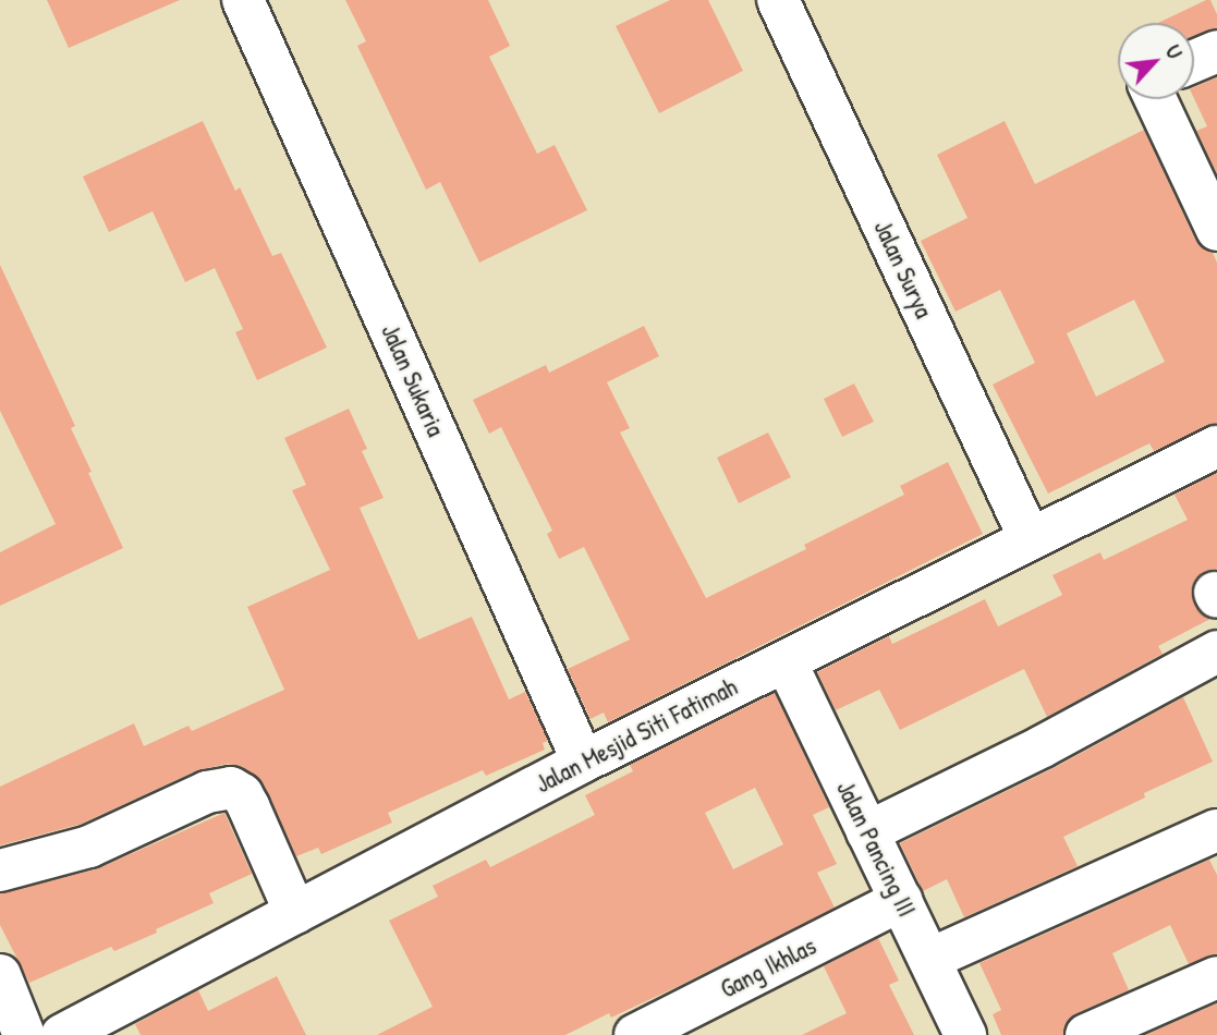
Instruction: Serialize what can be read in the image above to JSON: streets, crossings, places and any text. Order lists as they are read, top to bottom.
{
  "streets": {
    "street": [
      "Jalan Surya",
      "Jalan Sukaria",
      "Jalan Mesjid Siti Fatimah",
      "Jalan Pancing III",
      "Gang Ikhlas"
    ]
  },
  "crossings": [
    ["Jalan Surya", "Jalan Mesjid Siti Fatimah"],
    ["Jalan Sukaria", "Jalan Mesjid Siti Fatimah"],
    ["Jalan Mesjid Siti Fatimah", "Jalan Pancing III"],
    ["Jalan Pancing III", "Gang Ikhlas"]
  ],
  "north": "top right"
}
